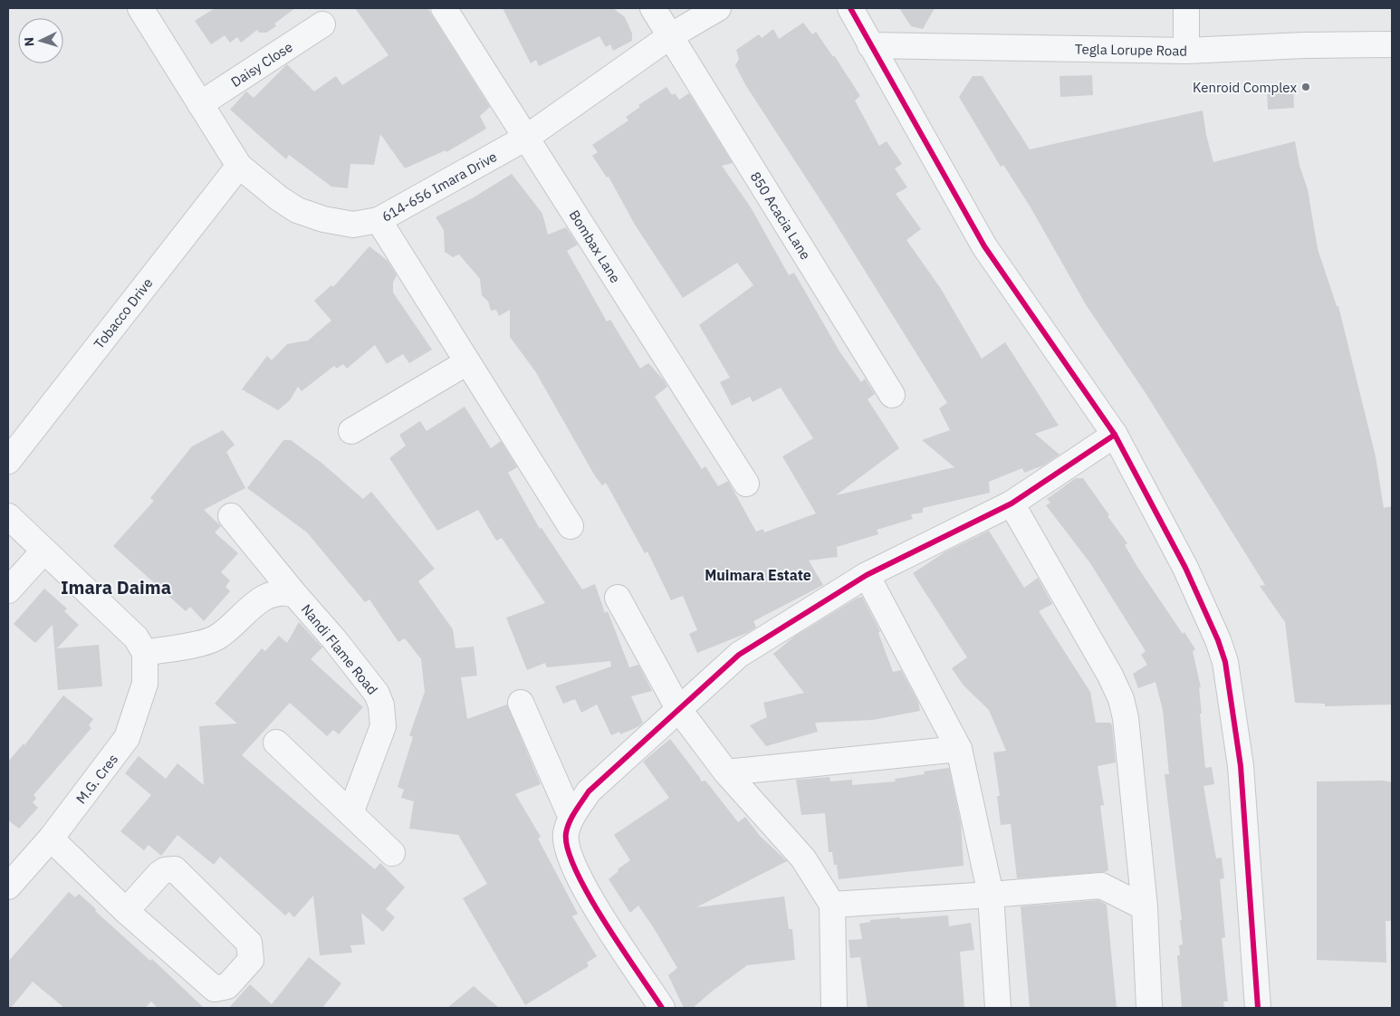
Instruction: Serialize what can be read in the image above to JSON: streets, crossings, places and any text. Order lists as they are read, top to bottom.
{
  "streets": {
    "street": [
      "Tegla Lorupe Road",
      "Daisy Close",
      "614-656 Imara Drive",
      "850 Acacia Lane",
      "Bombax Lane",
      "Tobacco Drive",
      "Nandi Flame Road",
      "M.G. Cres"
    ]
  },
  "crossings": [
    ["Daisy Close", "614-656 Imara Drive"],
    ["614-656 Imara Drive", "850 Acacia Lane"],
    ["614-656 Imara Drive", "Bombax Lane"],
    ["614-656 Imara Drive", "Tobacco Drive"],
    ["Nandi Flame Road", "M.G. Cres"]
  ],
  "districts": ["Muimara Estate", "Imara Daima"],
  "places": ["Kenroid Complex"],
  "north": "left"
}
